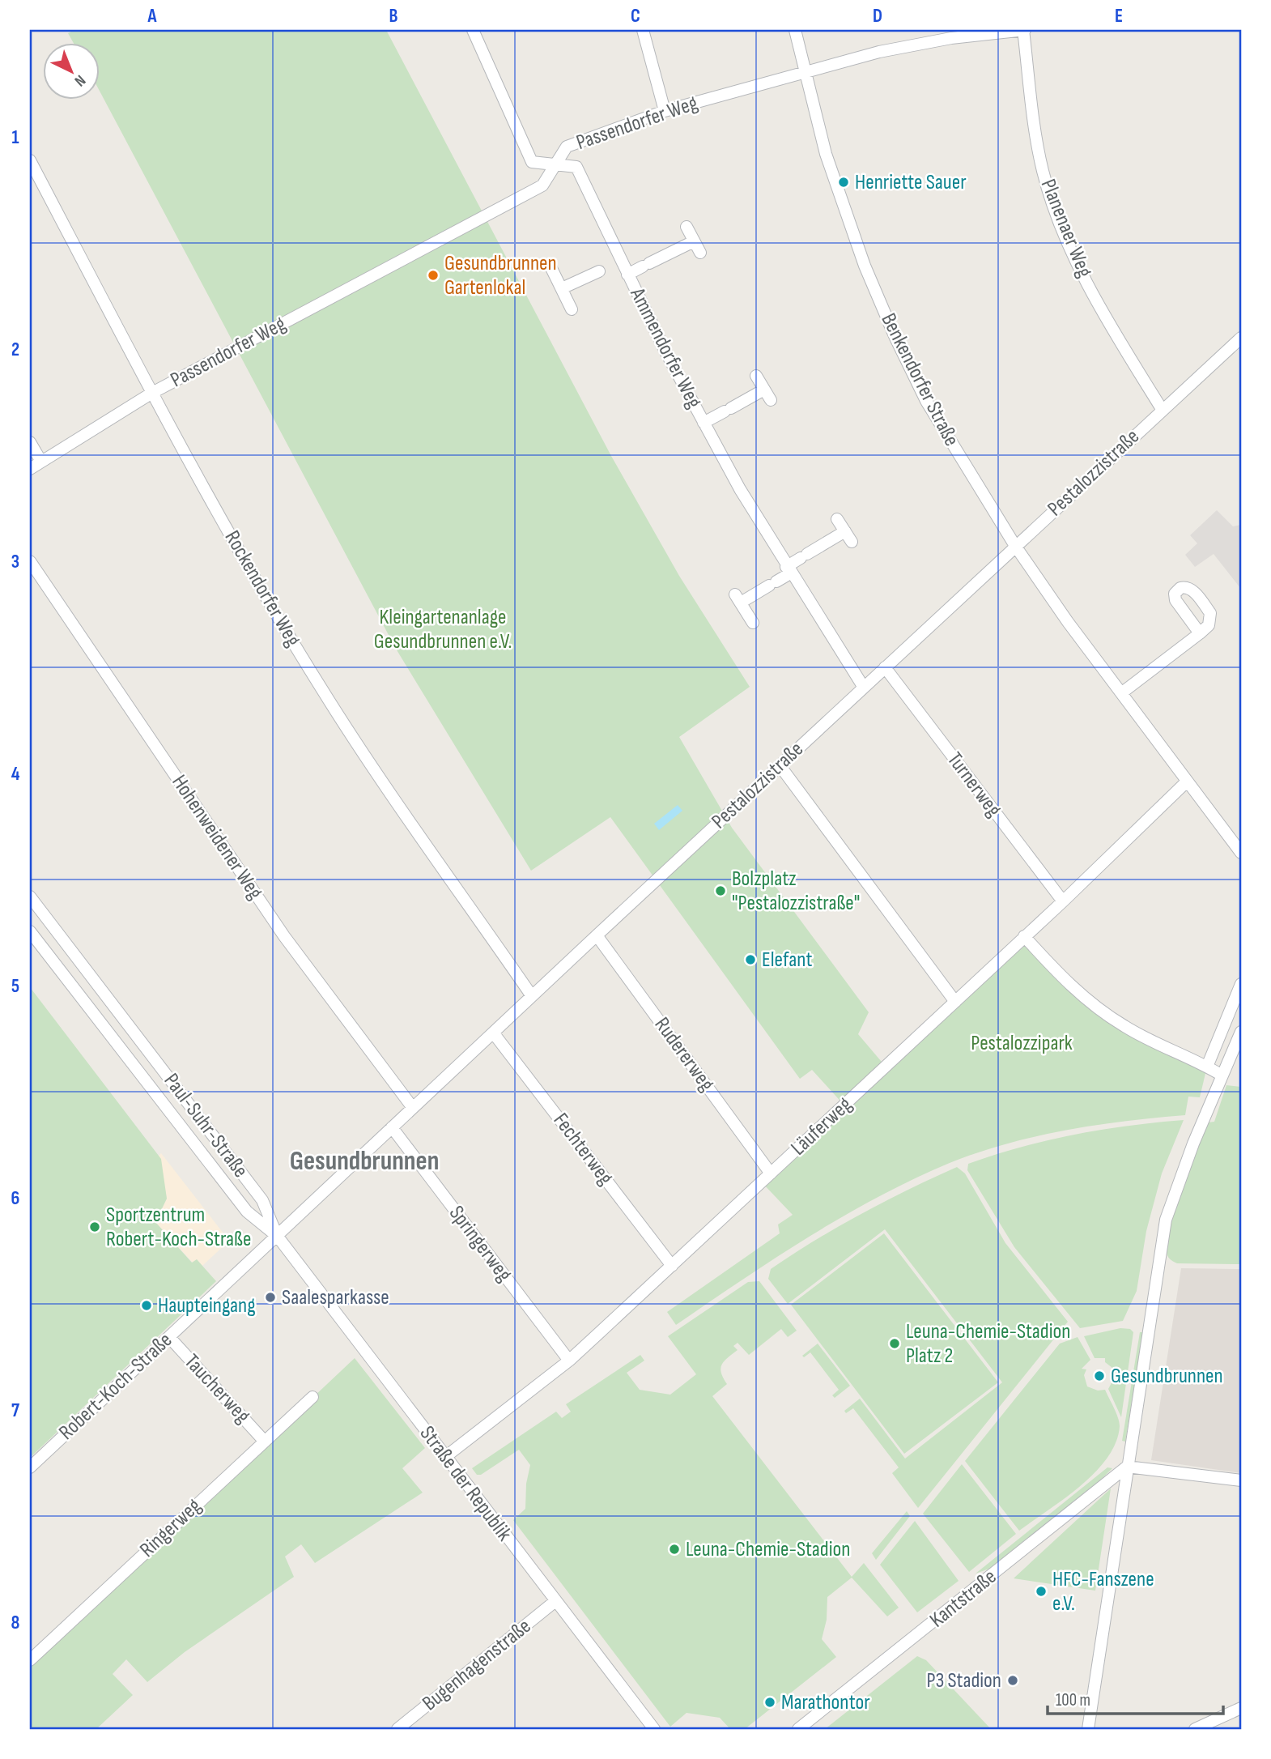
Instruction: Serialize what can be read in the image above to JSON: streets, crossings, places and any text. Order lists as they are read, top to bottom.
{
  "streets": {
    "street": [
      "Passendorfer Weg",
      "Planenaer Weg",
      "Ammendorfer Weg",
      "Benkendorfer Straße",
      "Pestalozzistraße",
      "Rockendorfer Weg",
      "Turnerweg",
      "Hohenweidener Weg",
      "Rudererweg",
      "Paul-Suhr-Straße",
      "Läuferweg",
      "Fechterweg",
      "Springerweg",
      "Robert-Koch-Straße",
      "Taucherweg",
      "Straße der Republik",
      "Ringerweg",
      "Kantstraße",
      "Bugenhagenstraße"
    ]
  },
  "crossings": [
    ["Passendorfer Weg", "Planenaer Weg"],
    ["Passendorfer Weg", "Ammendorfer Weg"],
    ["Passendorfer Weg", "Benkendorfer Straße"],
    ["Passendorfer Weg", "Rockendorfer Weg"],
    ["Planenaer Weg", "Pestalozzistraße"],
    ["Ammendorfer Weg", "Pestalozzistraße"],
    ["Benkendorfer Straße", "Pestalozzistraße"],
    ["Benkendorfer Straße", "Läuferweg"],
    ["Pestalozzistraße", "Rockendorfer Weg"],
    ["Pestalozzistraße", "Turnerweg"],
    ["Pestalozzistraße", "Hohenweidener Weg"],
    ["Pestalozzistraße", "Rudererweg"],
    ["Pestalozzistraße", "Paul-Suhr-Straße"],
    ["Pestalozzistraße", "Fechterweg"],
    ["Pestalozzistraße", "Springerweg"],
    ["Pestalozzistraße", "Robert-Koch-Straße"],
    ["Pestalozzistraße", "Straße der Republik"],
    ["Turnerweg", "Läuferweg"],
    ["Rudererweg", "Läuferweg"],
    ["Paul-Suhr-Straße", "Robert-Koch-Straße"],
    ["Paul-Suhr-Straße", "Straße der Republik"],
    ["Läuferweg", "Fechterweg"],
    ["Läuferweg", "Springerweg"],
    ["Läuferweg", "Straße der Republik"],
    ["Robert-Koch-Straße", "Taucherweg"],
    ["Robert-Koch-Straße", "Straße der Republik"],
    ["Taucherweg", "Ringerweg"],
    ["Straße der Republik", "Bugenhagenstraße"]
  ],
  "districts": ["Gesundbrunnen"],
  "parks": ["Kleingartenanlage Gesundbrunnen e.V.", "Pestalozzipark"],
  "places": [
    "Henriette Sauer",
    "Gesundbrunnen Gartenlokal",
    "Bolzplatz \"Pestalozzistraße\"",
    "Elefant",
    "Sportzentrum Robert-Koch-Straße",
    "Saalesparkasse",
    "Haupteingang",
    "Leuna-Chemie-Stadion Platz 2",
    "Gesundbrunnen",
    "Leuna-Chemie-Stadion",
    "HFC-Fanszene e.V.",
    "P3 Stadion",
    "Marathontor"
  ],
  "scale_bar": "100 m",
  "north": "bottom right",
  "grid": {
    "columns": [
      "A",
      "B",
      "C",
      "D",
      "E"
    ],
    "rows": [
      "1",
      "2",
      "3",
      "4",
      "5",
      "6",
      "7",
      "8"
    ]
  }
}
